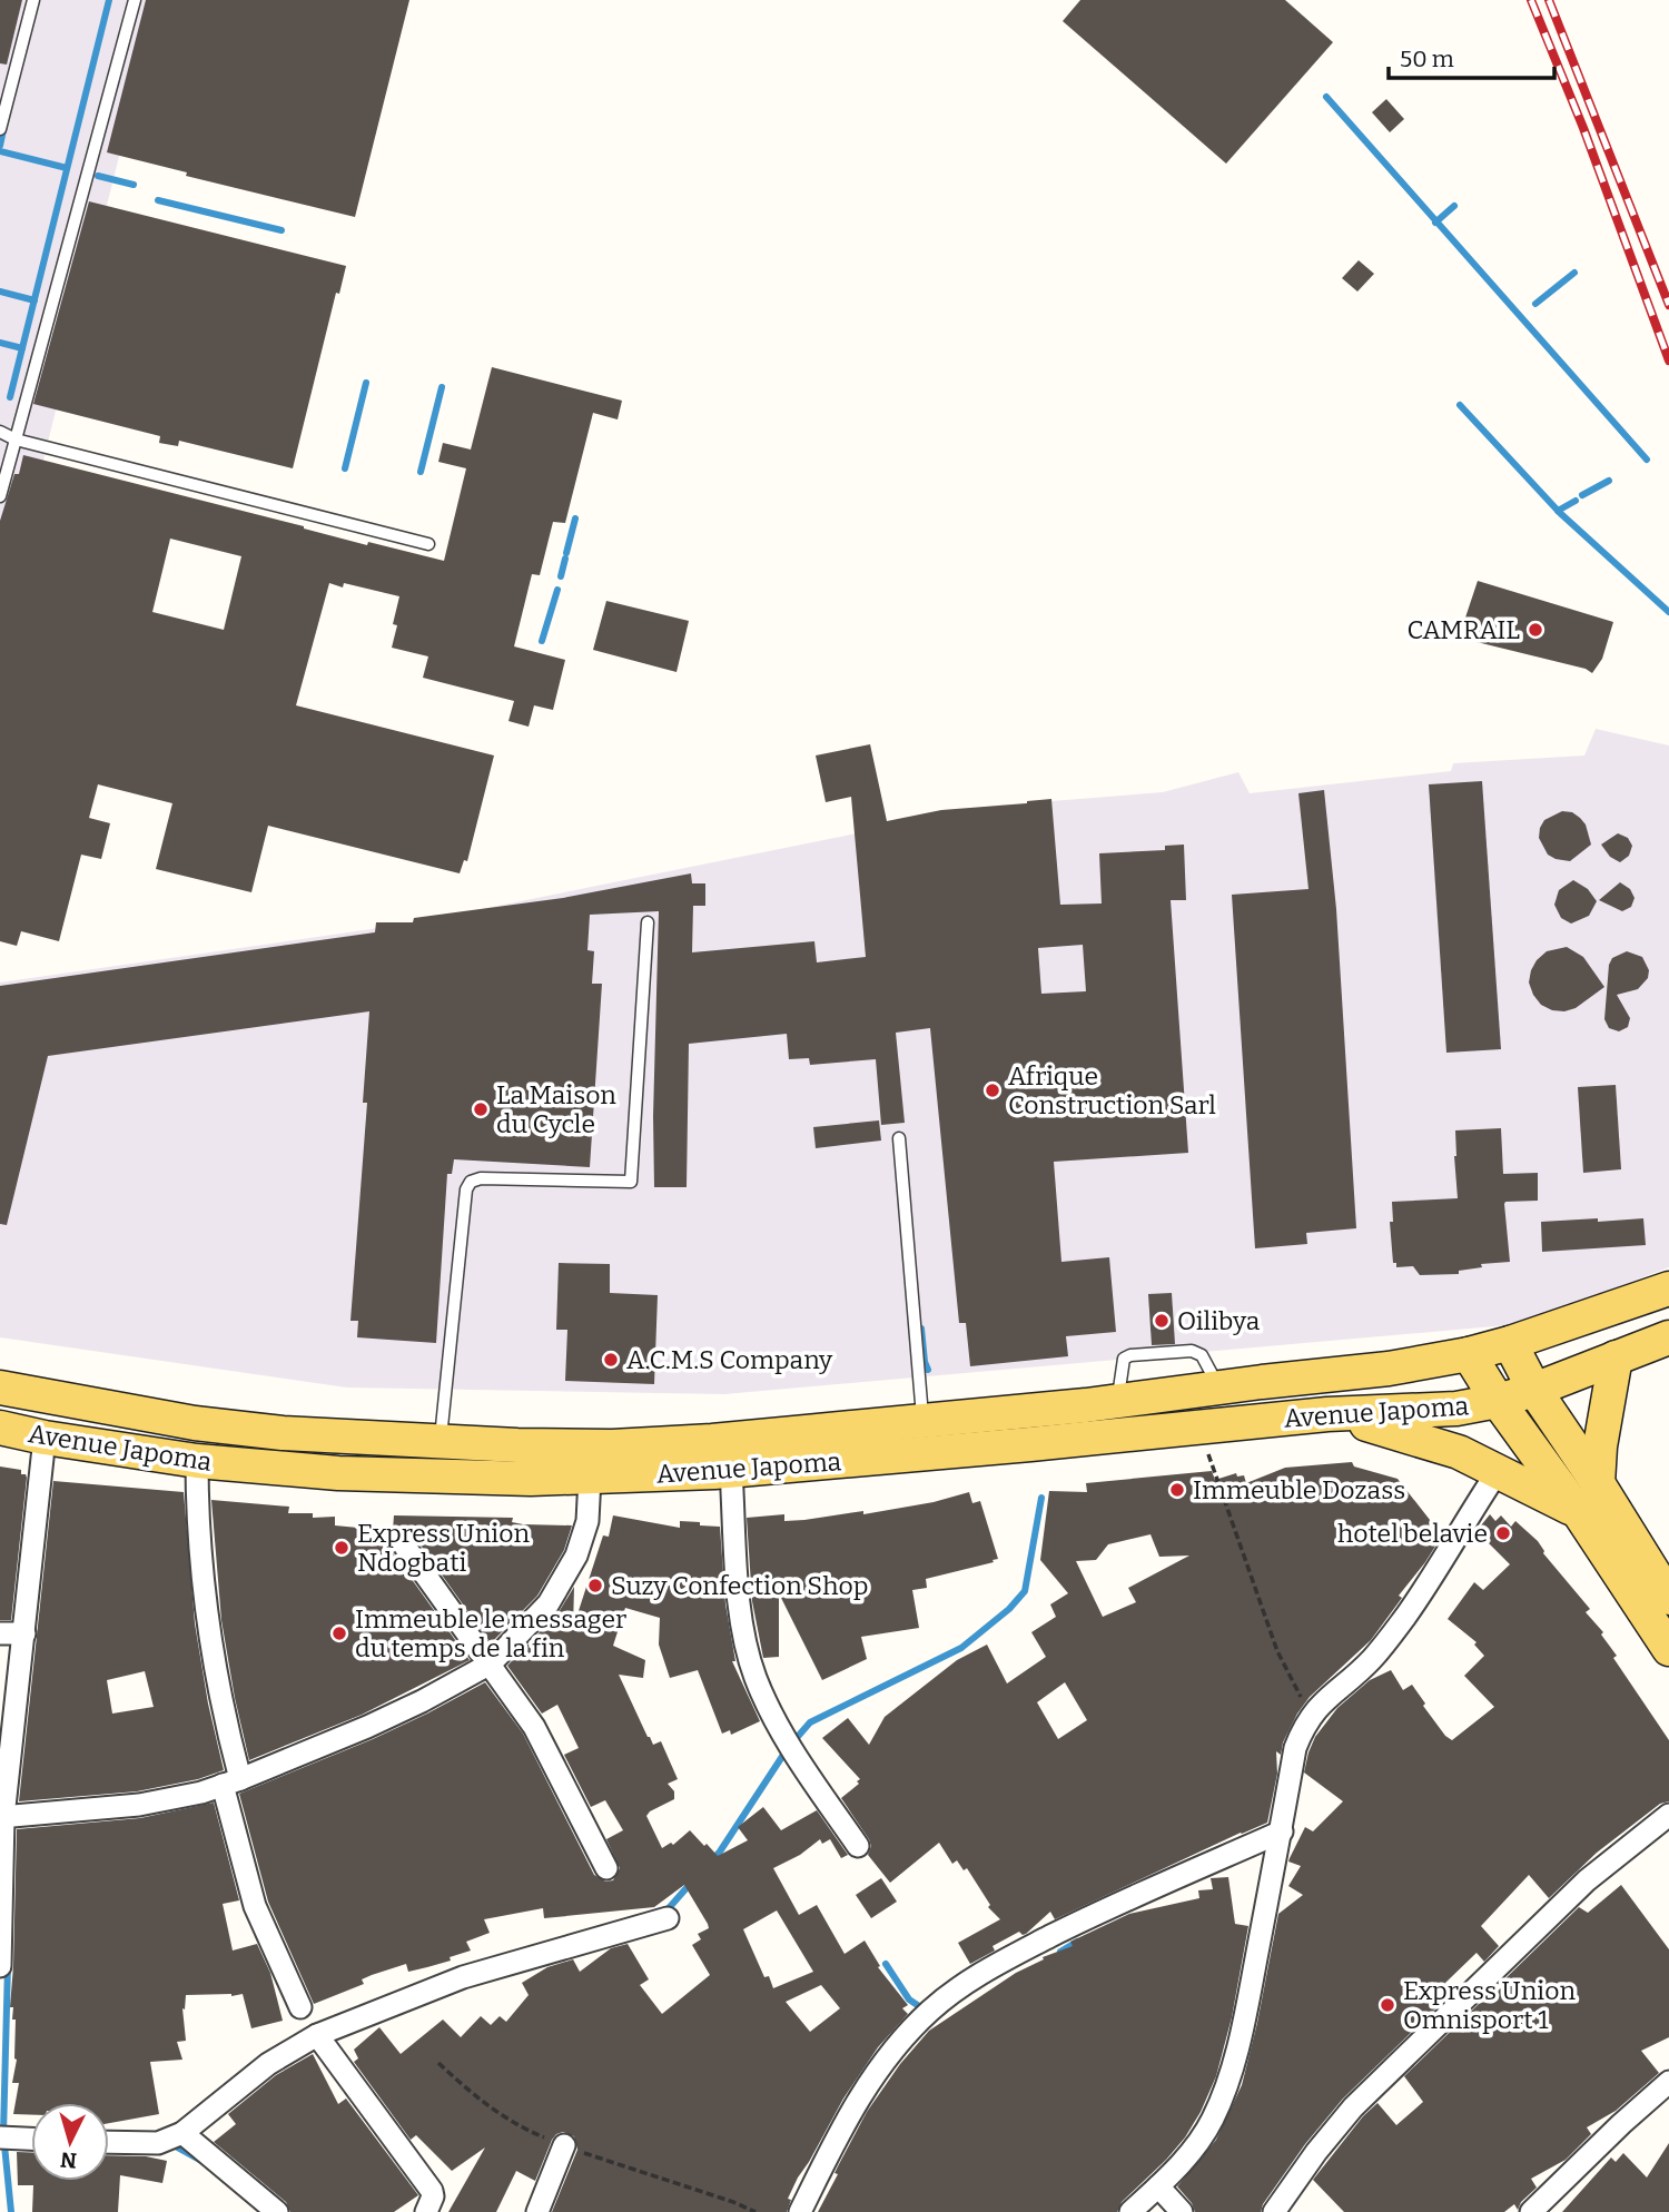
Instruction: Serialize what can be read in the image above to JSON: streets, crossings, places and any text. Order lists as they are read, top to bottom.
{
  "streets": {
    "main road": ["Avenue Japoma"]
  },
  "places": [
    "CAMRAIL",
    "Afrique Construction Sarl",
    "La Maison du Cycle",
    "Oilibya",
    "A.C.M.S Company",
    "Immeuble Dozass",
    "hotel belavie",
    "Express Union Ndogbati",
    "Suzy Confection Shop",
    "Immeuble le messager du temps de la fin",
    "Express Union Omnisport 1"
  ],
  "scale_bar": "50 m",
  "north": "bottom"
}
